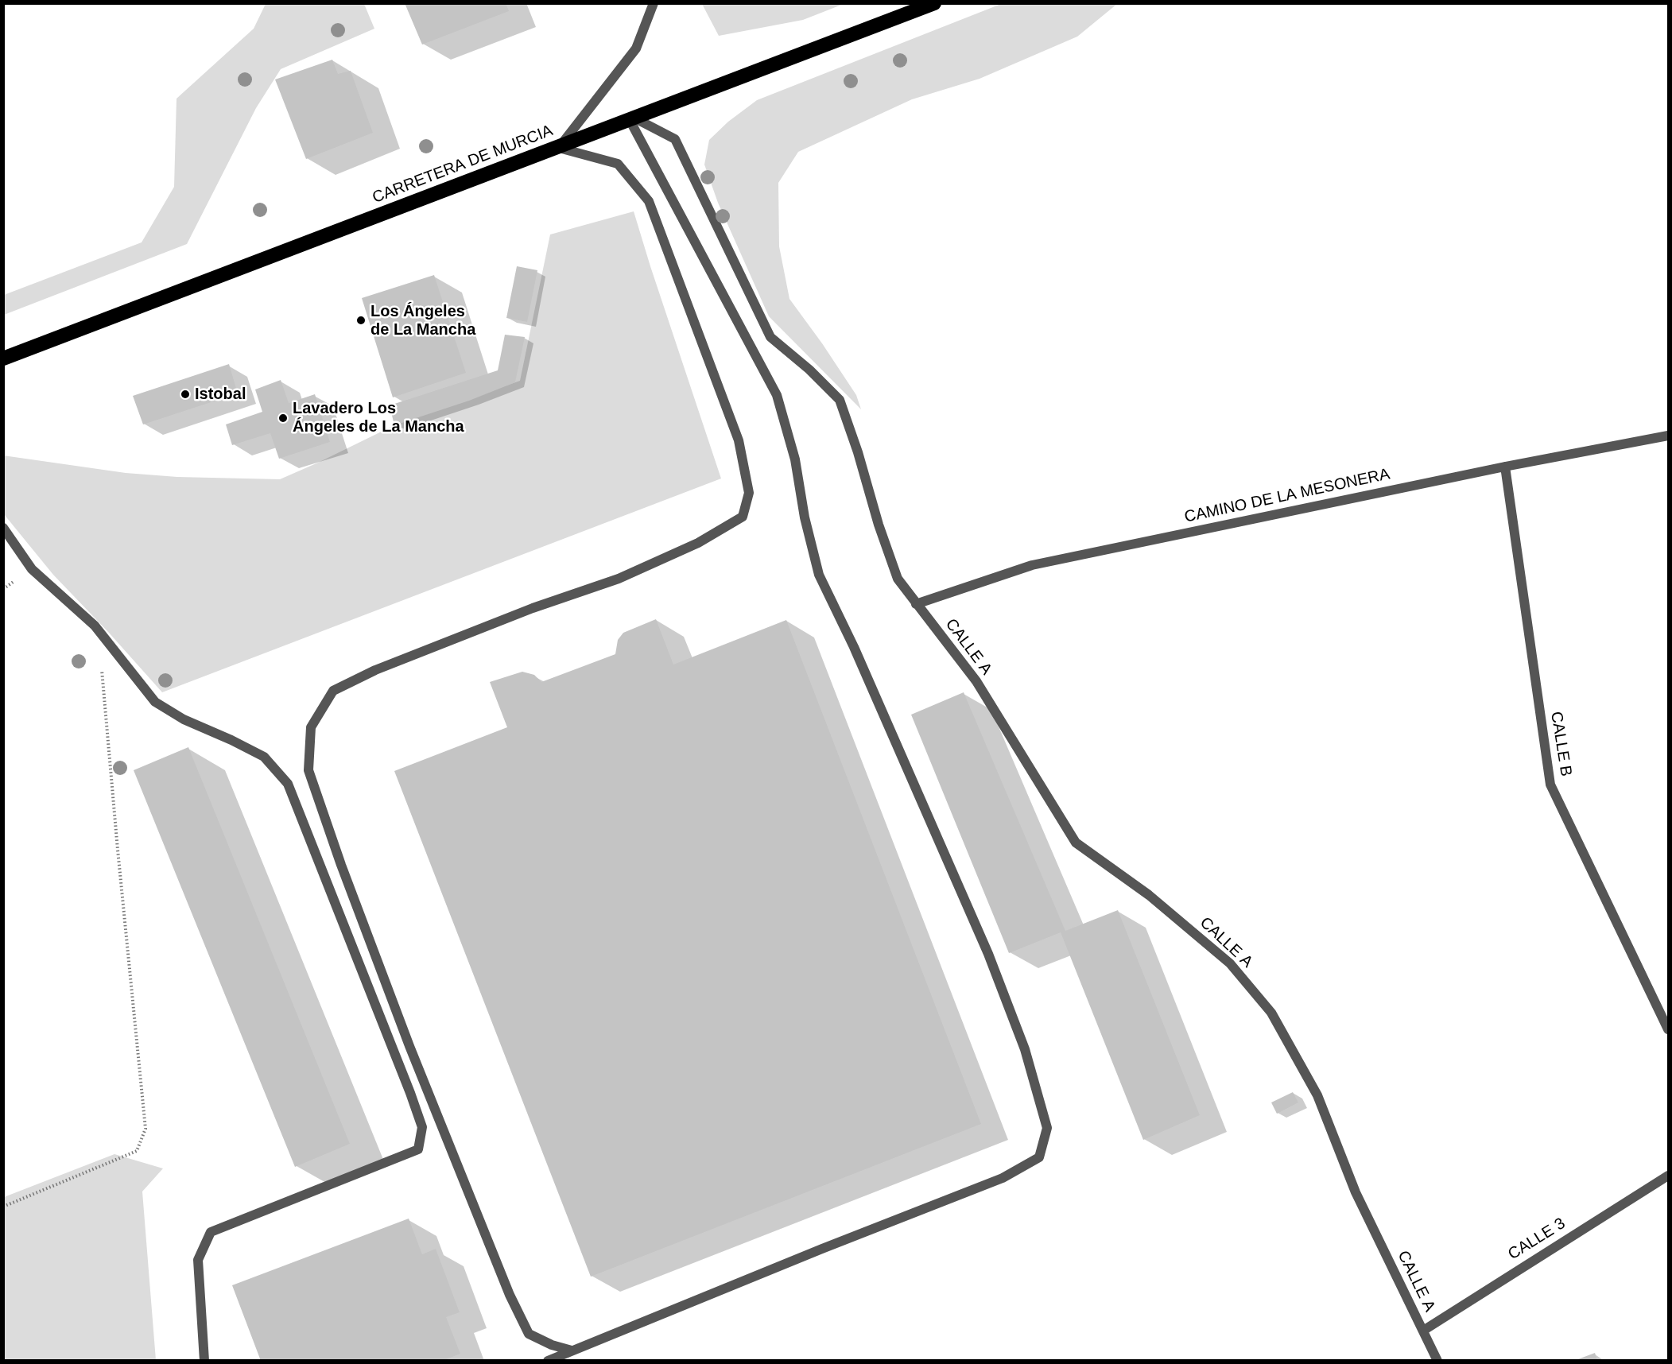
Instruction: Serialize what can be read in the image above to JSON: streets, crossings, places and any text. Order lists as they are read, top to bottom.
{
  "streets": {
    "highway": ["CARRETERA DE MURCIA"],
    "street": [
      "CAMINO DE LA MESONERA",
      "CALLE A",
      "CALLE B",
      "CALLE 3"
    ]
  },
  "crossings": [
    ["CARRETERA DE MURCIA", "CALLE A"],
    ["CAMINO DE LA MESONERA", "CALLE A"],
    ["CAMINO DE LA MESONERA", "CALLE B"],
    ["CALLE A", "CALLE 3"]
  ],
  "places": ["Los Ángeles de La Mancha", "Istobal", "Lavadero Los Ángeles de La Mancha"]
}
